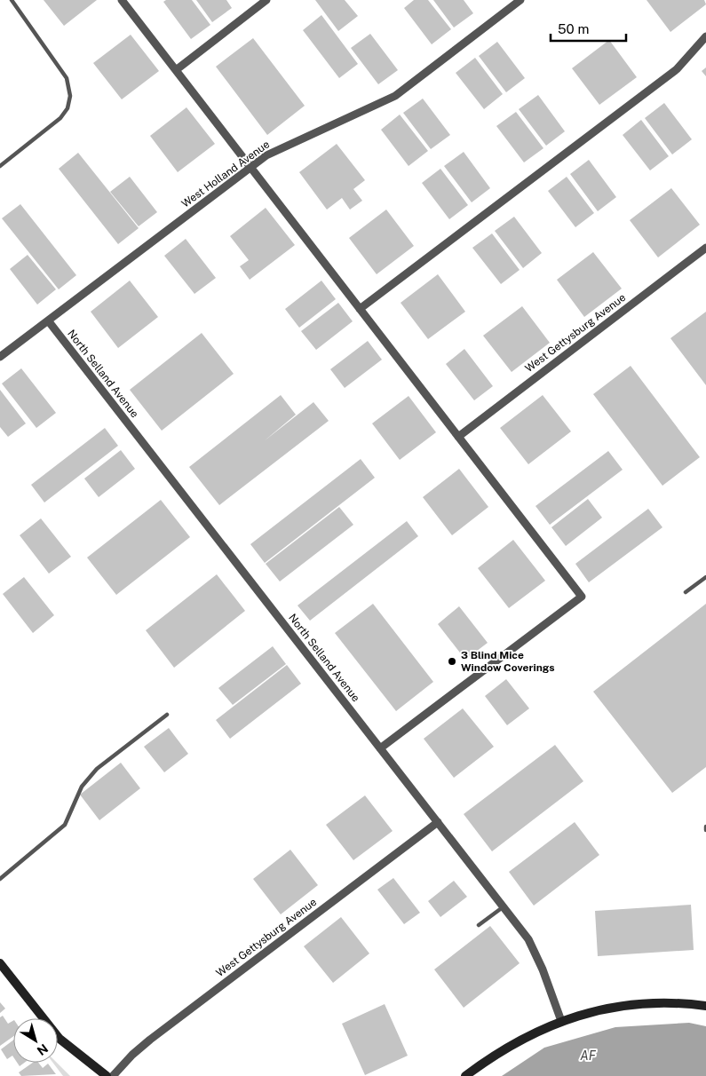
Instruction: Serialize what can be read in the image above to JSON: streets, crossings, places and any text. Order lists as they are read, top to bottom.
{
  "streets": {
    "street": ["West Holland Avenue", "West Gettysburg Avenue", "North Selland Avenue"]
  },
  "crossings": [
    ["West Holland Avenue", "North Selland Avenue"],
    ["West Gettysburg Avenue", "North Selland Avenue"]
  ],
  "water": ["AF"],
  "places": ["3 Blind Mice Window Coverings"],
  "scale_bar": "50 m",
  "north": "bottom right"
}
